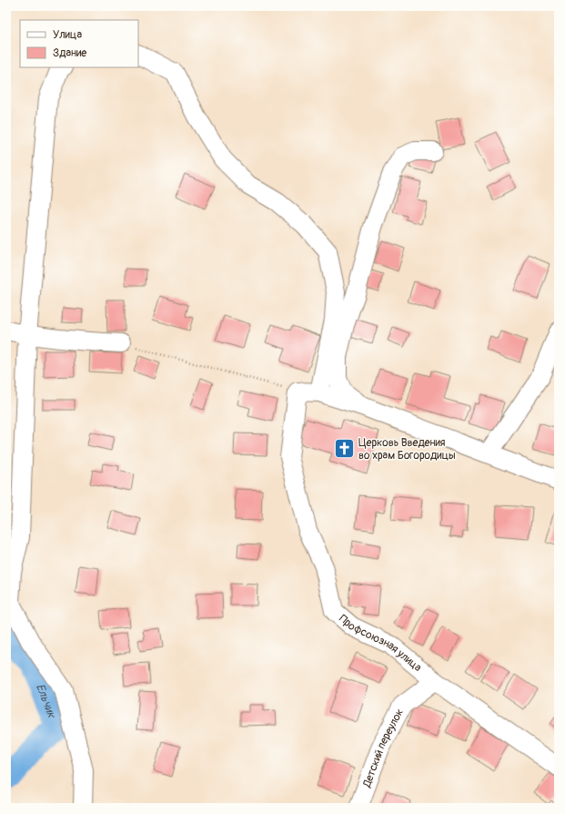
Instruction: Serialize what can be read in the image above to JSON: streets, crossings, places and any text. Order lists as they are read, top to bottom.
{
  "streets": {
    "street": ["Профсоюзная улица", "Детский переулок"]
  },
  "crossings": [
    ["Профсоюзная улица", "Детский переулок"]
  ],
  "water": ["Ельчик"],
  "places": {
    "church": ["Церковь Введения во храм Богородицы"]
  },
  "legend": ["Улица", "Здание"]
}
